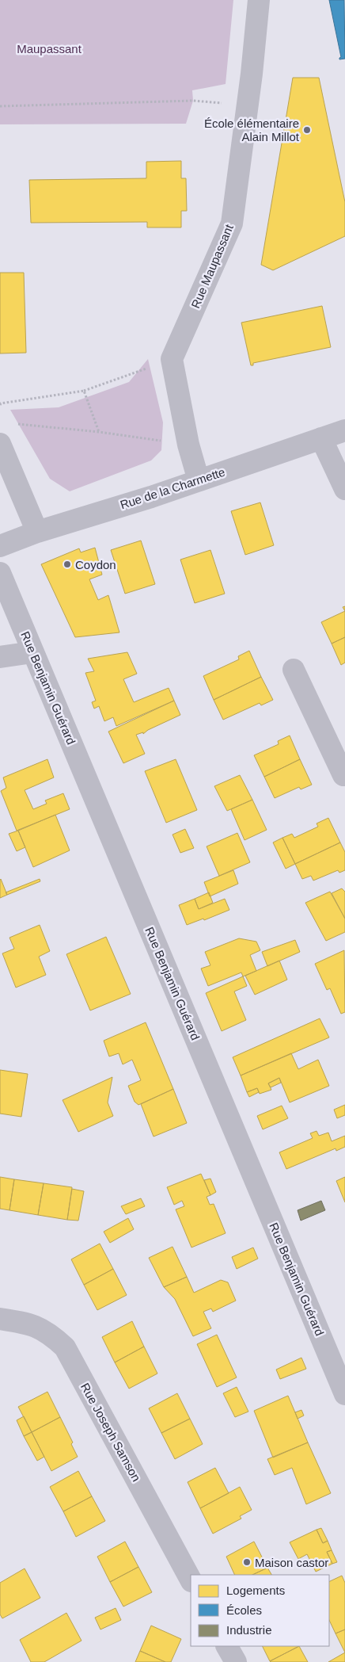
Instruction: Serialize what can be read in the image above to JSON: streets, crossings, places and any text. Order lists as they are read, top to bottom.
{
  "streets": {
    "street": [
      "Rue Maupassant",
      "Rue de la Charmette",
      "Rue Benjamin Guérard",
      "Rue Joseph Samson"
    ]
  },
  "parks": ["Maupassant"],
  "places": ["École élémentaire Alain Millot", "Coydon", "Maison castor"],
  "legend": ["Logements", "Écoles", "Industrie"]
}
